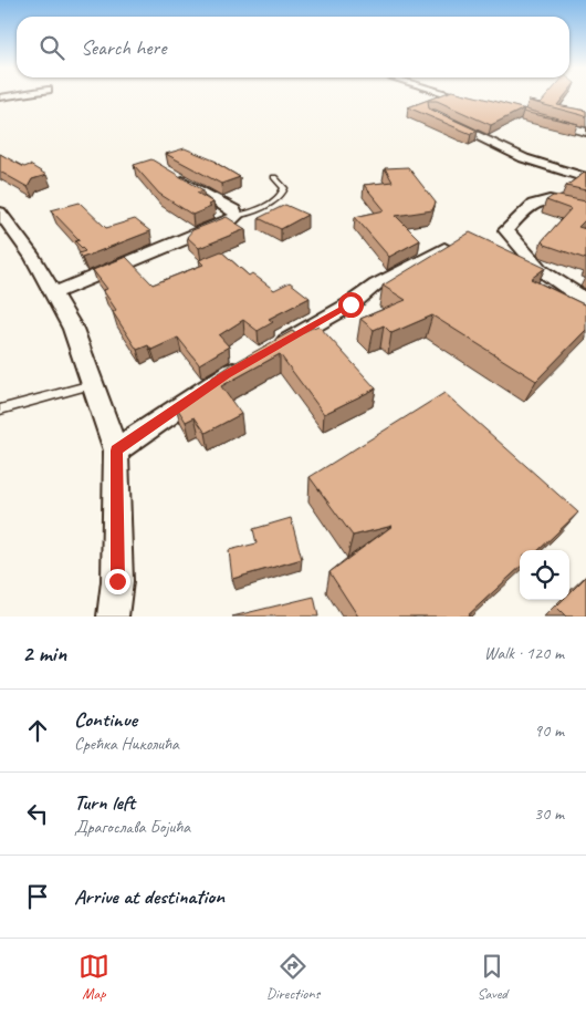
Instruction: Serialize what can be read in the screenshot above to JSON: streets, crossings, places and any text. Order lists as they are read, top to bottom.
{
  "page": {
    "search": "Search here",
    "heading": ["2 min", "Walk · 120 m"],
    "list": [
      ["Continue", "Срећка Николића", "90 m"],
      ["Turn left", "Драгослава Бојића", "30 m"],
      "Arrive at destination"
    ],
    "nav": ["Map", "Directions", "Saved"]
  }
}
